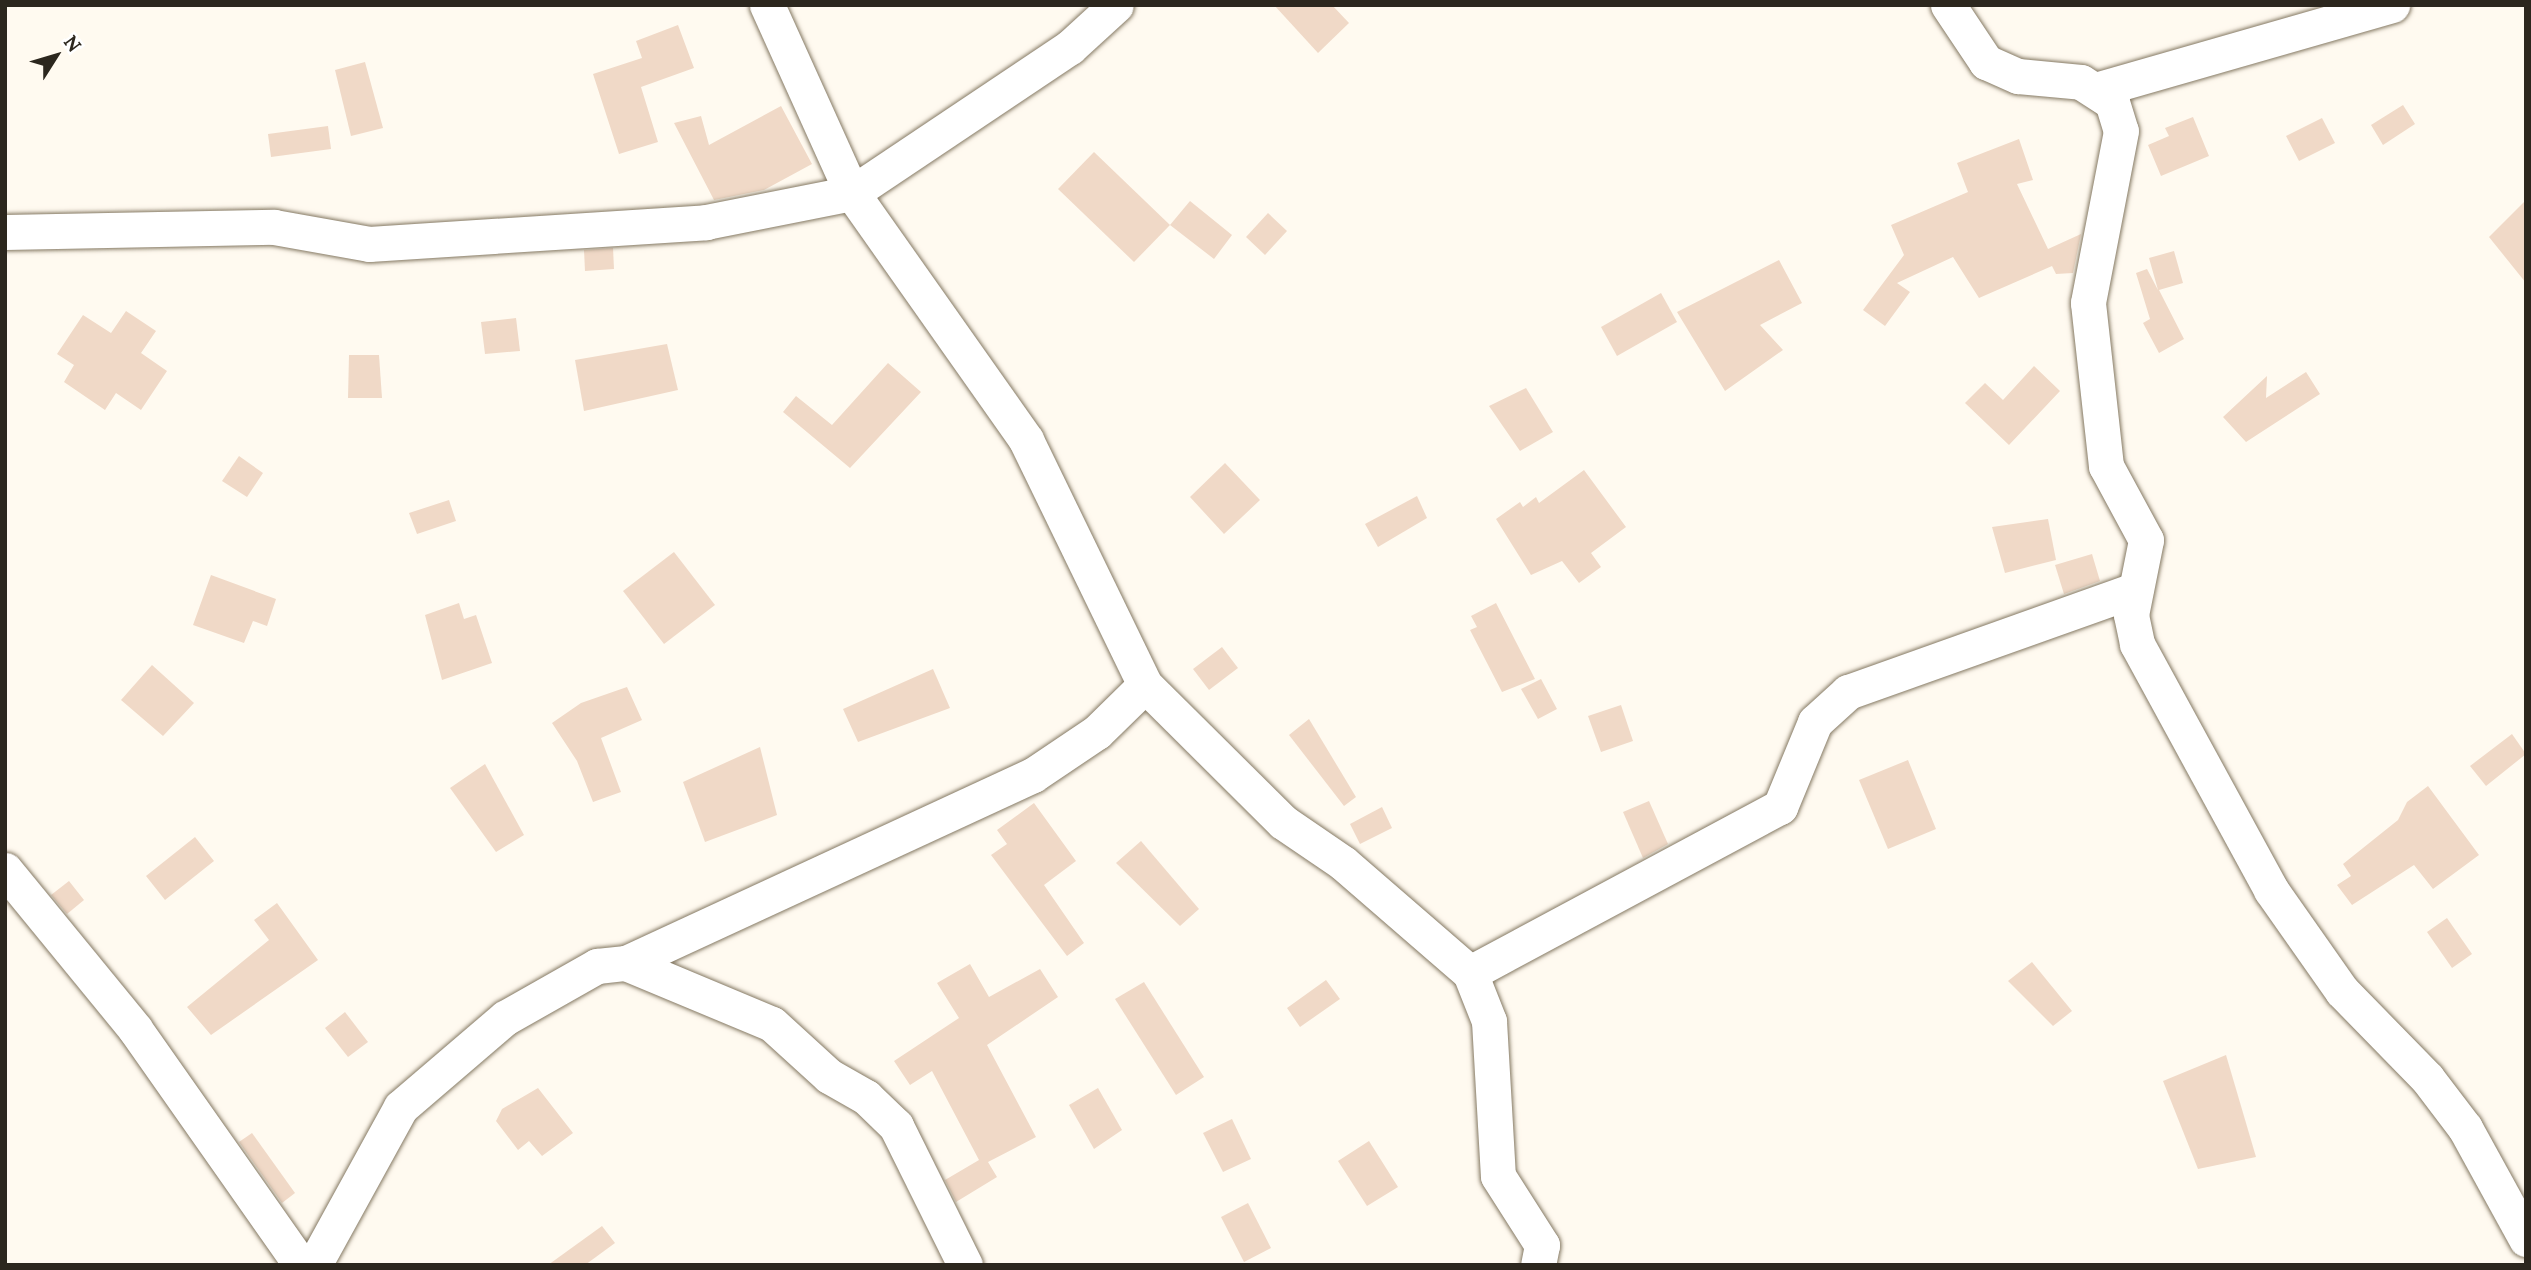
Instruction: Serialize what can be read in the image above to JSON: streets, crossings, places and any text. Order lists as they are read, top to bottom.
{
  "north": "top right"
}
